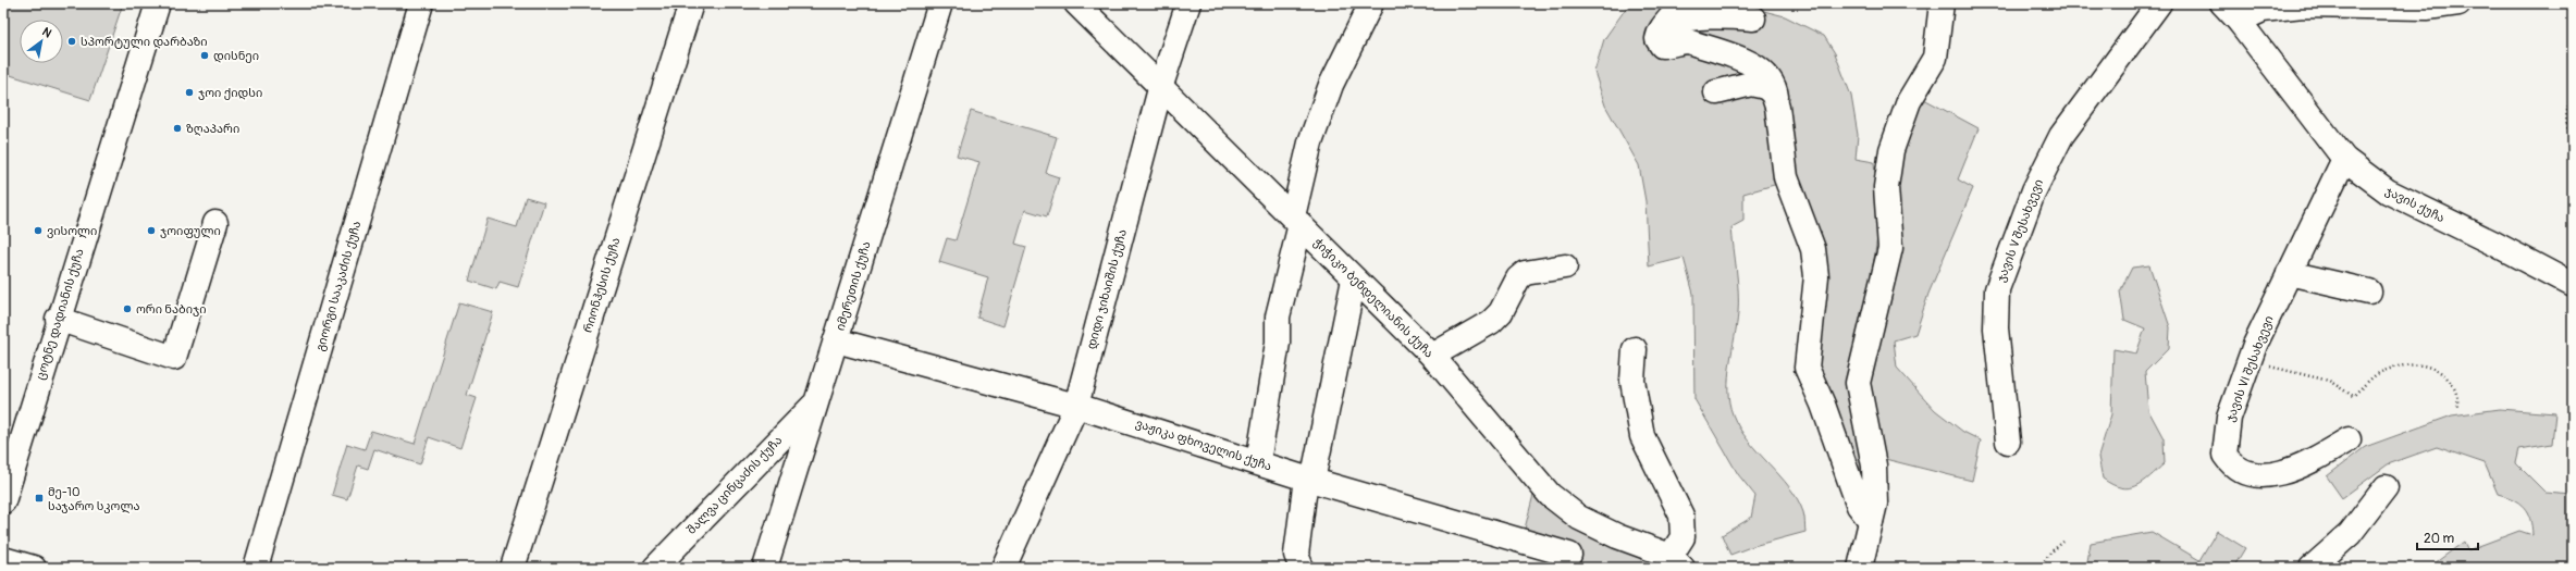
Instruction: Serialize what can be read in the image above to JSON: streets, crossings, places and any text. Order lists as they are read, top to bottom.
{
  "streets": {
    "street": [
      "ჯავის ქუჩა",
      "ჯავის V შესახვევი",
      "რიონჰესის ქუჩა",
      "გიორგი სააკაძის ქუჩა",
      "იმერეთის ქუჩა",
      "დიდი ჯიხაიშის ქუჩა",
      "ჭიჭიკო ბენდელიანის ქუჩა",
      "ცოტნე დადიანის ქუჩა",
      "ჯავის VI შესახვევი",
      "ვაჟიკა ფხოველის ქუჩა",
      "შალვა ცინცაძის ქუჩა"
    ]
  },
  "crossings": [
    ["ჯავის ქუჩა", "ჯავის VI შესახვევი"],
    ["იმერეთის ქუჩა", "ვაჟიკა ფხოველის ქუჩა"],
    ["იმერეთის ქუჩა", "შალვა ცინცაძის ქუჩა"],
    ["დიდი ჯიხაიშის ქუჩა", "ჭიჭიკო ბენდელიანის ქუჩა"],
    ["დიდი ჯიხაიშის ქუჩა", "ვაჟიკა ფხოველის ქუჩა"]
  ],
  "places": {
    "other": [
      "სპორტული დარბაზი",
      "დისნეი",
      "ჯოი ქიდსი",
      "ზღაპარი",
      "ვისოლი",
      "ჯოიფული",
      "ორი ნაბიჯი"
    ],
    "transit": ["მე-10 საჯარო სკოლა"]
  },
  "scale_bar": "20 m",
  "north": "top right"
}
